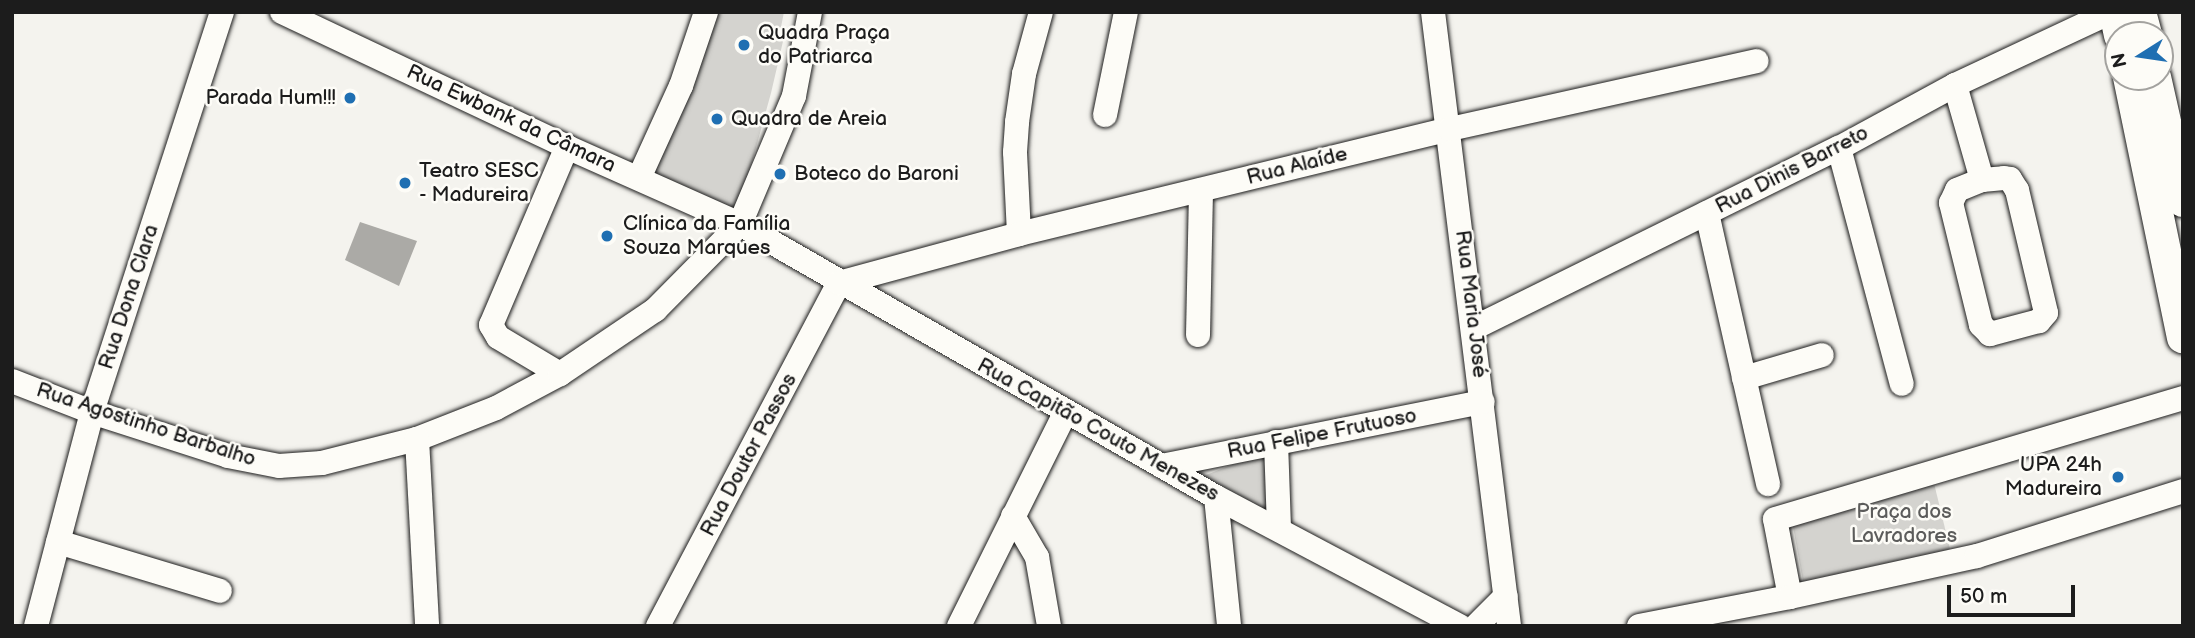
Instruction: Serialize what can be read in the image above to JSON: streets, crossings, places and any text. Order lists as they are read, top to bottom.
{
  "streets": {
    "street": [
      "Rua Ewbank da Câmara",
      "Rua Alaíde",
      "Rua Dinis Barreto",
      "Rua Dona Clara",
      "Rua Maria José",
      "Rua Agostinho Barbalho",
      "Rua Capitão Couto Menezes",
      "Rua Felipe Frutuoso",
      "Rua Doutor Passos"
    ]
  },
  "crossings": [
    ["Rua Ewbank da Câmara", "Rua Agostinho Barbalho"],
    ["Rua Ewbank da Câmara", "Rua Capitão Couto Menezes"],
    ["Rua Alaíde", "Rua Maria José"],
    ["Rua Alaíde", "Rua Capitão Couto Menezes"],
    ["Rua Alaíde", "Rua Doutor Passos"],
    ["Rua Dinis Barreto", "Rua Maria José"],
    ["Rua Dona Clara", "Rua Agostinho Barbalho"],
    ["Rua Maria José", "Rua Felipe Frutuoso"],
    ["Rua Agostinho Barbalho", "Rua Capitão Couto Menezes"],
    ["Rua Capitão Couto Menezes", "Rua Felipe Frutuoso"],
    ["Rua Capitão Couto Menezes", "Rua Doutor Passos"]
  ],
  "parks": ["Praça dos Lavradores"],
  "places": [
    "Quadra Praça do Patriarca",
    "Parada Hum!!!",
    "Quadra de Areia",
    "Boteco do Baroni",
    "Teatro SESC - Madureira",
    "Clínica da Família Souza Marques",
    "UPA 24h Madureira"
  ],
  "scale_bar": "50 m",
  "north": "left"
}
